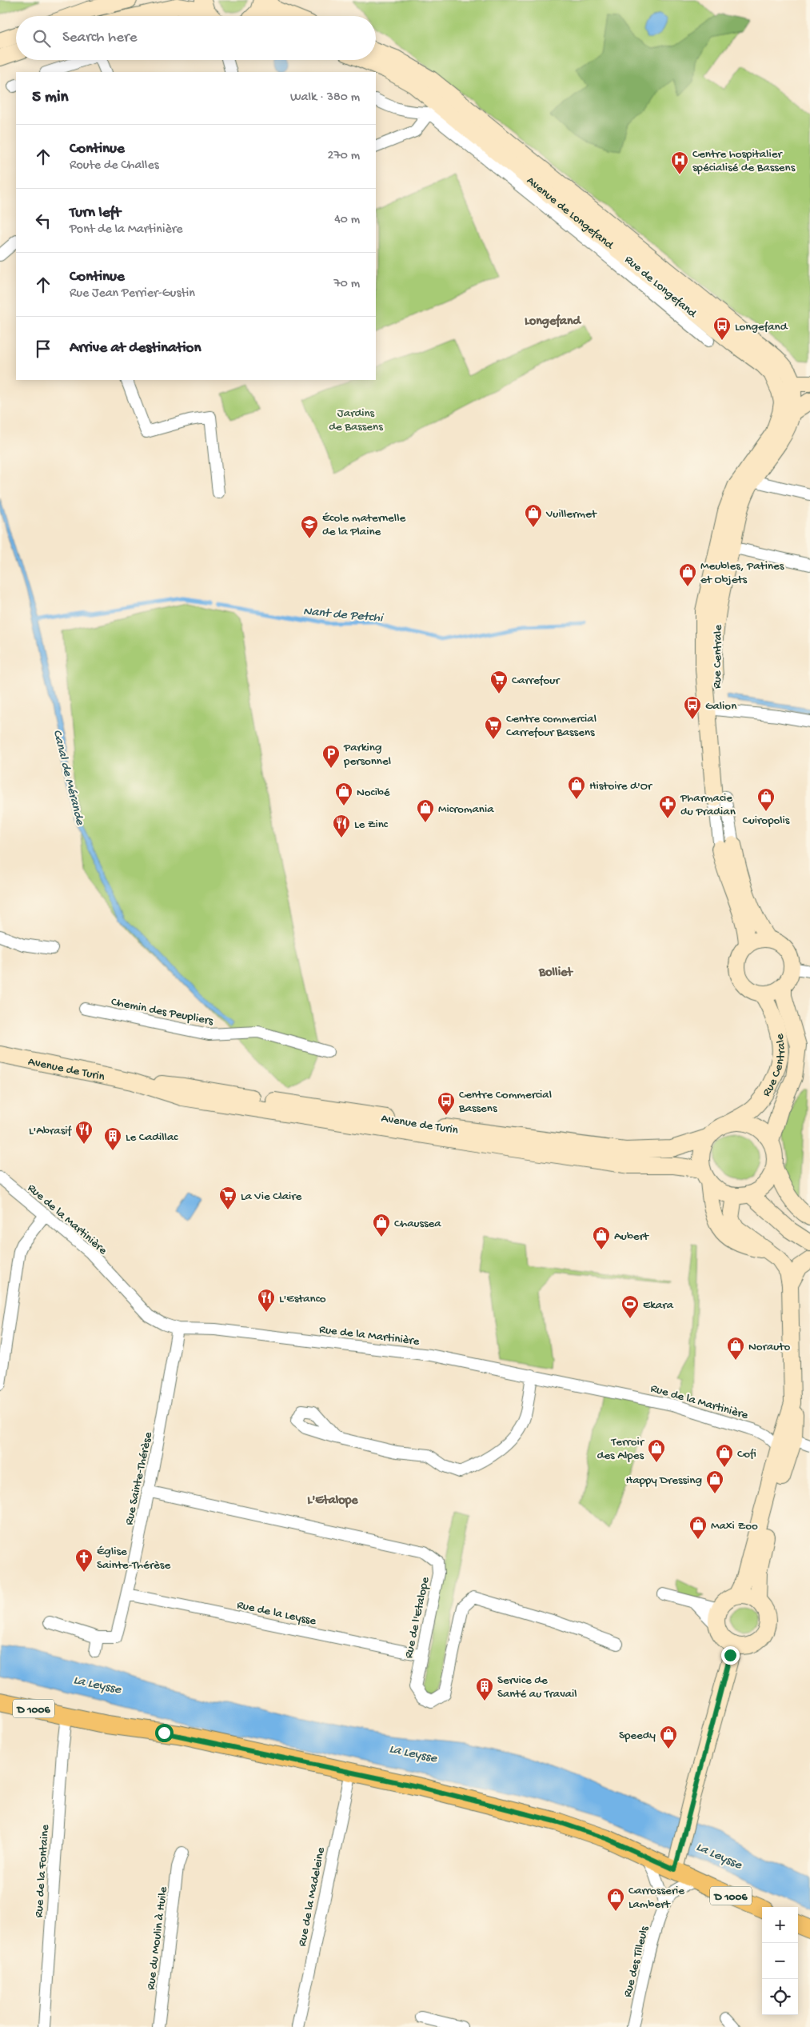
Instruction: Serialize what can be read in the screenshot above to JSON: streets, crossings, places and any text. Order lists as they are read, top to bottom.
{
  "streets": {
    "main road": [
      "Avenue de Longefand",
      "Rue Centrale",
      "Avenue de Turin",
      "D 1006"
    ],
    "street": [
      "Rue de Longefand",
      "Chemin des Peupliers",
      "Rue de la Martinière",
      "Rue Sainte-Thérèse",
      "Rue de la Leysse",
      "Rue de l'Etalope",
      "Rue de la Fontaine",
      "Rue de la Madeleine",
      "Rue du Moulin à Huile",
      "Rue des Tilleuls"
    ]
  },
  "crossings": [
    ["Avenue de Longefand", "Rue Centrale"],
    ["Rue Centrale", "Avenue de Turin"],
    ["Rue de la Martinière", "Rue Sainte-Thérèse"],
    ["Rue Sainte-Thérèse", "Rue de la Leysse"],
    ["Rue Sainte-Thérèse", "Rue de l'Etalope"],
    ["Rue de la Leysse", "Rue de l'Etalope"],
    ["D 1006", "Rue de la Fontaine"],
    ["D 1006", "Rue de la Madeleine"],
    ["D 1006", "Rue des Tilleuls"]
  ],
  "districts": ["Longefand", "Bolliet", "L'Etalope"],
  "water": ["Nant de Petchi", "Canal de Mérande", "La Leysse"],
  "parks": ["Jardins de Bassens"],
  "places": {
    "hospital": ["Centre hospitalier spécialisé de Bassens"],
    "bus stop": ["Longefand", "Galion", "Centre Commercial Bassens"],
    "shop": [
      "Vuillermet",
      "Meubles, Patines et Objets",
      "Histoire d'Or",
      "Nocibé",
      "Cuiropolis",
      "Micromania",
      "Chaussea",
      "Aubert",
      "Norauto",
      "Terroir des Alpes",
      "Cofi",
      "Happy Dressing",
      "Maxi Zoo",
      "Speedy",
      "Carrosserie Lambert"
    ],
    "school or university": ["École maternelle de la Plaine"],
    "supermarket": ["Carrefour", "Centre commercial Carrefour Bassens", "La Vie Claire"],
    "parking": ["Parking personnel"],
    "pharmacy": ["Pharmacie du Pradian"],
    "restaurant": ["Le Zinc", "L'Abrasif", "L'Estanco"],
    "building": ["Le Cadillac", "Service de Santé au Travail"],
    "sports": ["Ekara"],
    "church": ["Église Sainte-Thérèse"]
  },
  "page": {
    "search": "Search here",
    "heading": ["5 min", "Walk · 380 m"],
    "list": [
      ["Continue", "Route de Challes", "270 m"],
      ["Turn left", "Pont de la Martinière", "40 m"],
      ["Continue", "Rue Jean Perrier-Gustin", "70 m"],
      "Arrive at destination"
    ],
    "map_buttons": ["+", "−"]
  }
}
